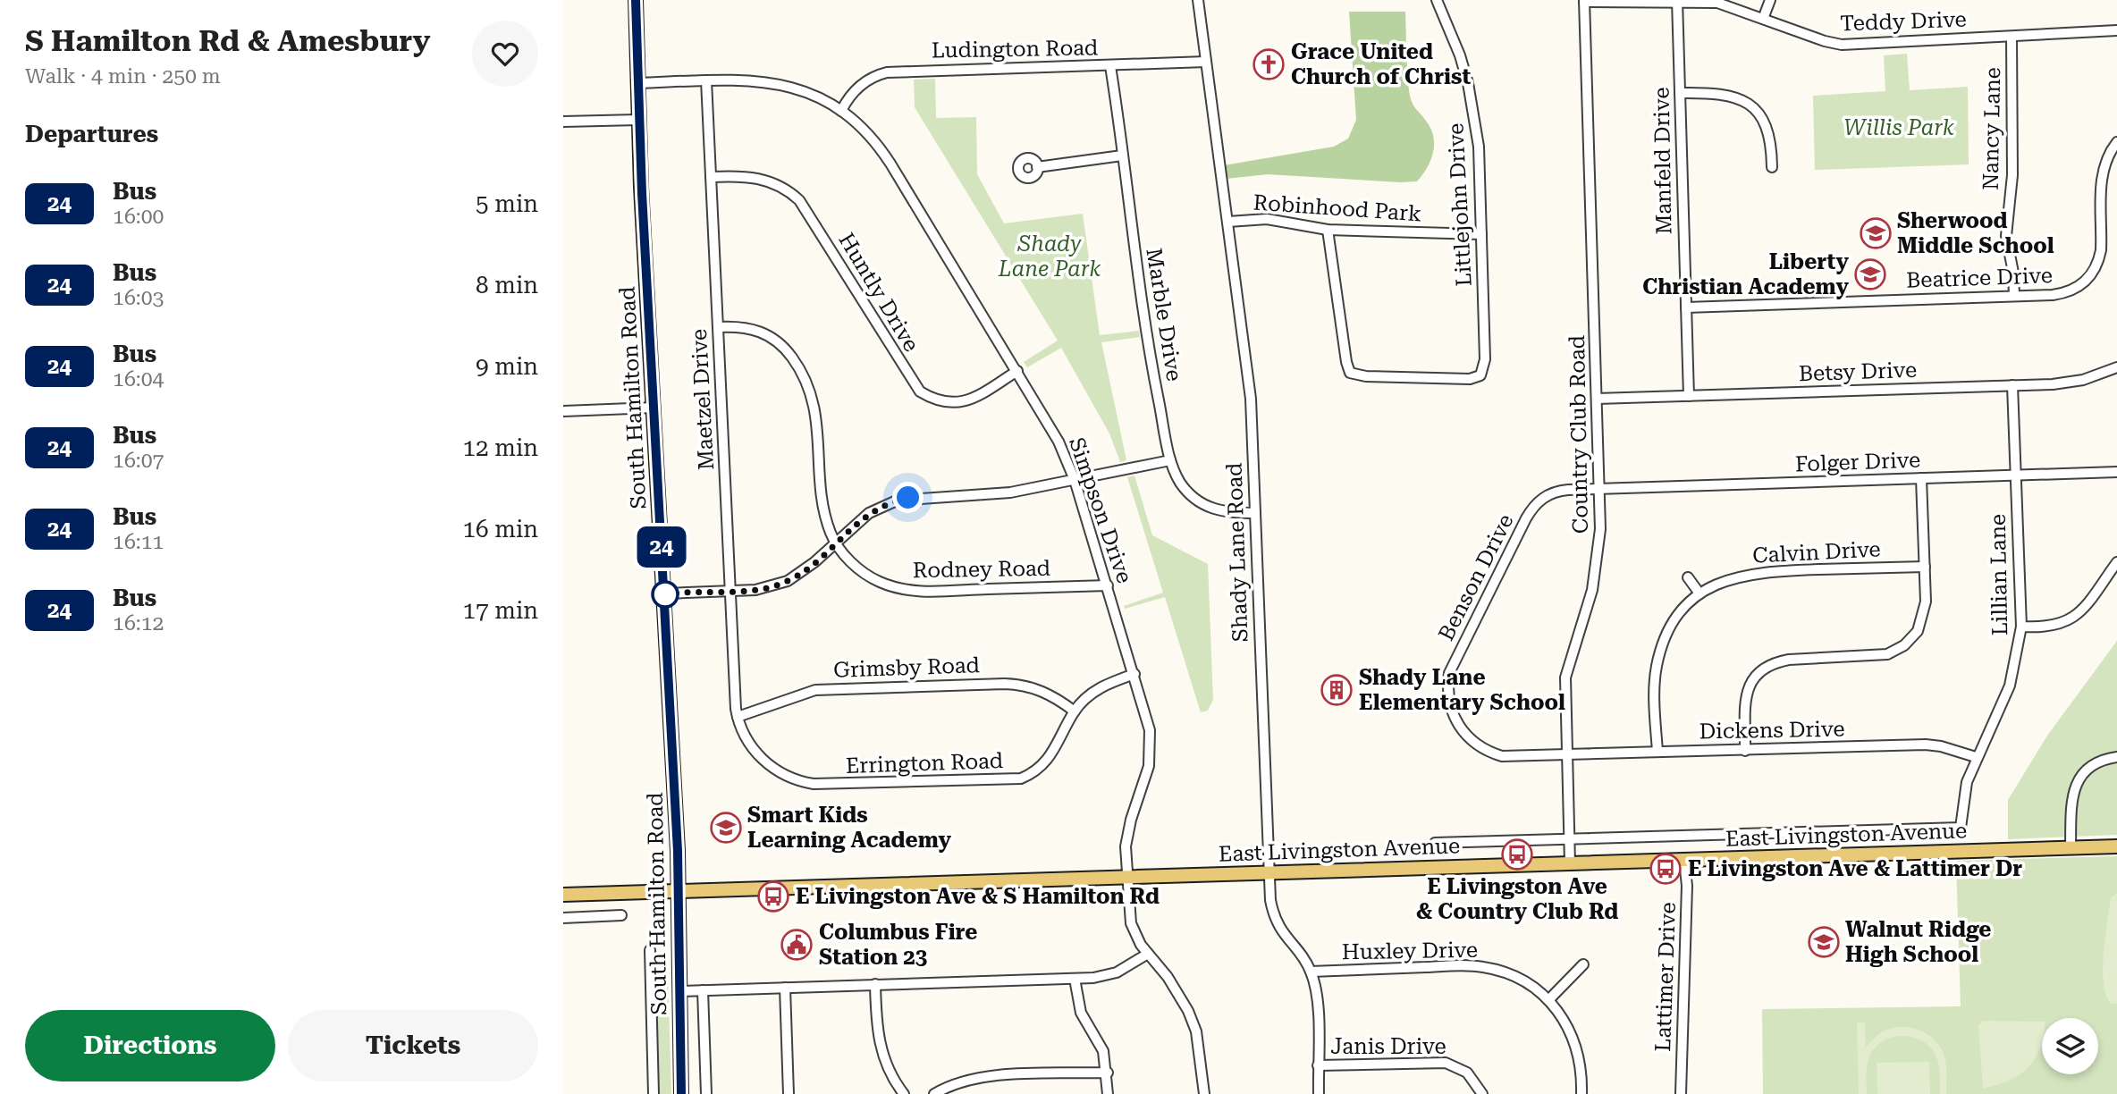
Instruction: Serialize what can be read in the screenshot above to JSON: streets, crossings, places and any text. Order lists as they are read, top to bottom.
{
  "streets": {
    "main road": ["South Hamilton Road", "East Livingston Avenue"],
    "street": [
      "Teddy Drive",
      "Ludington Road",
      "Nancy Lane",
      "Manfeld Drive",
      "Littlejohn Drive",
      "Robinhood Park",
      "Beatrice Drive",
      "Huntly Drive",
      "Marble Drive",
      "Betsy Drive",
      "Maetzel Drive",
      "Country Club Road",
      "Folger Drive",
      "Simpson Drive",
      "Shady Lane Road",
      "Calvin Drive",
      "Rodney Road",
      "Lillian Lane",
      "Benson Drive",
      "Grimsby Road",
      "Dickens Drive",
      "Errington Road",
      "Huxley Drive",
      "Lattimer Drive",
      "Janis Drive"
    ]
  },
  "crossings": [
    ["Teddy Drive", "Nancy Lane"],
    ["Teddy Drive", "Manfeld Drive"],
    ["Teddy Drive", "Country Club Road"],
    ["Ludington Road", "Marble Drive"],
    ["Ludington Road", "Simpson Drive"],
    ["Ludington Road", "Shady Lane Road"],
    ["Nancy Lane", "Beatrice Drive"],
    ["Manfeld Drive", "Beatrice Drive"],
    ["Manfeld Drive", "Betsy Drive"],
    ["Littlejohn Drive", "Robinhood Park"],
    ["Robinhood Park", "Shady Lane Road"],
    ["Huntly Drive", "Maetzel Drive"],
    ["Huntly Drive", "Simpson Drive"],
    ["Marble Drive", "Shady Lane Road"],
    ["Betsy Drive", "Country Club Road"],
    ["Betsy Drive", "Lillian Lane"],
    ["South Hamilton Road", "Simpson Drive"],
    ["South Hamilton Road", "East Livingston Avenue"],
    ["Maetzel Drive", "Simpson Drive"],
    ["Maetzel Drive", "Grimsby Road"],
    ["Maetzel Drive", "Errington Road"],
    ["Country Club Road", "Folger Drive"],
    ["Country Club Road", "Lillian Lane"],
    ["Country Club Road", "Benson Drive"],
    ["Country Club Road", "Dickens Drive"],
    ["Country Club Road", "East Livingston Avenue"],
    ["Folger Drive", "Lillian Lane"],
    ["Folger Drive", "Benson Drive"],
    ["Simpson Drive", "Rodney Road"],
    ["Simpson Drive", "Errington Road"],
    ["Simpson Drive", "East Livingston Avenue"],
    ["Shady Lane Road", "East Livingston Avenue"],
    ["Shady Lane Road", "Huxley Drive"],
    ["Shady Lane Road", "Janis Drive"],
    ["Calvin Drive", "Dickens Drive"],
    ["Lillian Lane", "Dickens Drive"],
    ["Benson Drive", "Dickens Drive"],
    ["Grimsby Road", "Errington Road"],
    ["East Livingston Avenue", "Lattimer Drive"]
  ],
  "parks": ["Willis Park", "Shady Lane Park"],
  "places": {
    "church": ["Grace United Church of Christ"],
    "school or university": [
      "Sherwood Middle School",
      "Liberty Christian Academy",
      "Smart Kids Learning Academy",
      "Walnut Ridge High School"
    ],
    "building": ["Shady Lane Elementary School"],
    "bus stop": ["E Livingston Ave & Country Club Rd", "E Livingston Ave & Lattimer Dr", "E Livingston Ave & S Hamilton Rd"],
    "public building": ["Columbus Fire Station 23"]
  },
  "lines": ["bus line 24"],
  "page": {
    "heading": [
      ["S Hamilton Rd & Amesbury", "Walk · 4 min · 250 m"],
      "Departures"
    ],
    "on_map": "24",
    "list": [
      {
        "mark": "24",
        "name": "Bus",
        "note": "16:00",
        "value": "5 min"
      },
      {
        "mark": "24",
        "name": "Bus",
        "note": "16:03",
        "value": "8 min"
      },
      {
        "mark": "24",
        "name": "Bus",
        "note": "16:04",
        "value": "9 min"
      },
      {
        "mark": "24",
        "name": "Bus",
        "note": "16:07",
        "value": "12 min"
      },
      {
        "mark": "24",
        "name": "Bus",
        "note": "16:11",
        "value": "16 min"
      },
      {
        "mark": "24",
        "name": "Bus",
        "note": "16:12",
        "value": "17 min"
      }
    ],
    "buttons": ["Directions", "Tickets"]
  }
}
